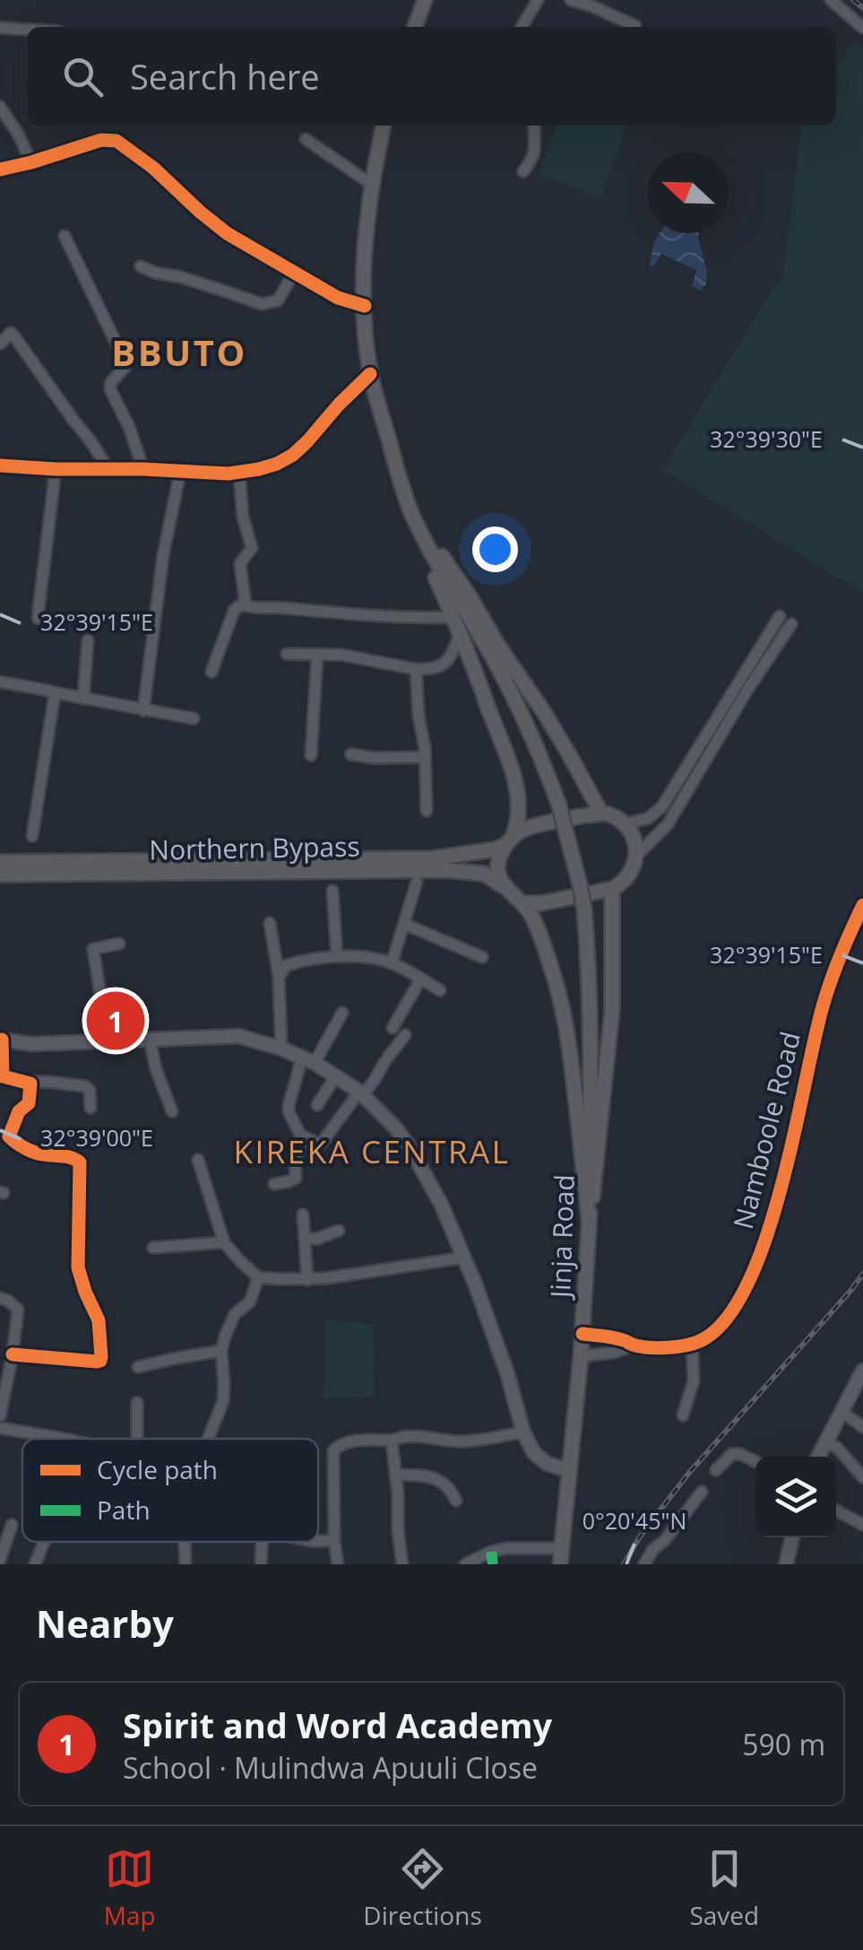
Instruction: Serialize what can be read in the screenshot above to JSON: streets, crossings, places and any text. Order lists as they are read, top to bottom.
{
  "streets": {
    "highway": ["Northern Bypass", "Jinja Road"],
    "street": ["Namboole Road"]
  },
  "districts": ["BBUTO", "KIREKA CENTRAL"],
  "legend": ["Cycle path", "Path"],
  "north": "left",
  "page": {
    "search": "Search here",
    "pins": "1",
    "heading": "Nearby",
    "list": [
      {
        "mark": "1",
        "name": "Spirit and Word Academy",
        "note": "School · Mulindwa Apuuli Close",
        "value": "590 m"
      }
    ],
    "nav": ["Map", "Directions", "Saved"]
  },
  "coordinates": [
    "32°39'30\"E",
    "32°39'15\"E",
    "32°39'00\"E",
    "0°20'45\"N"
  ]
}
